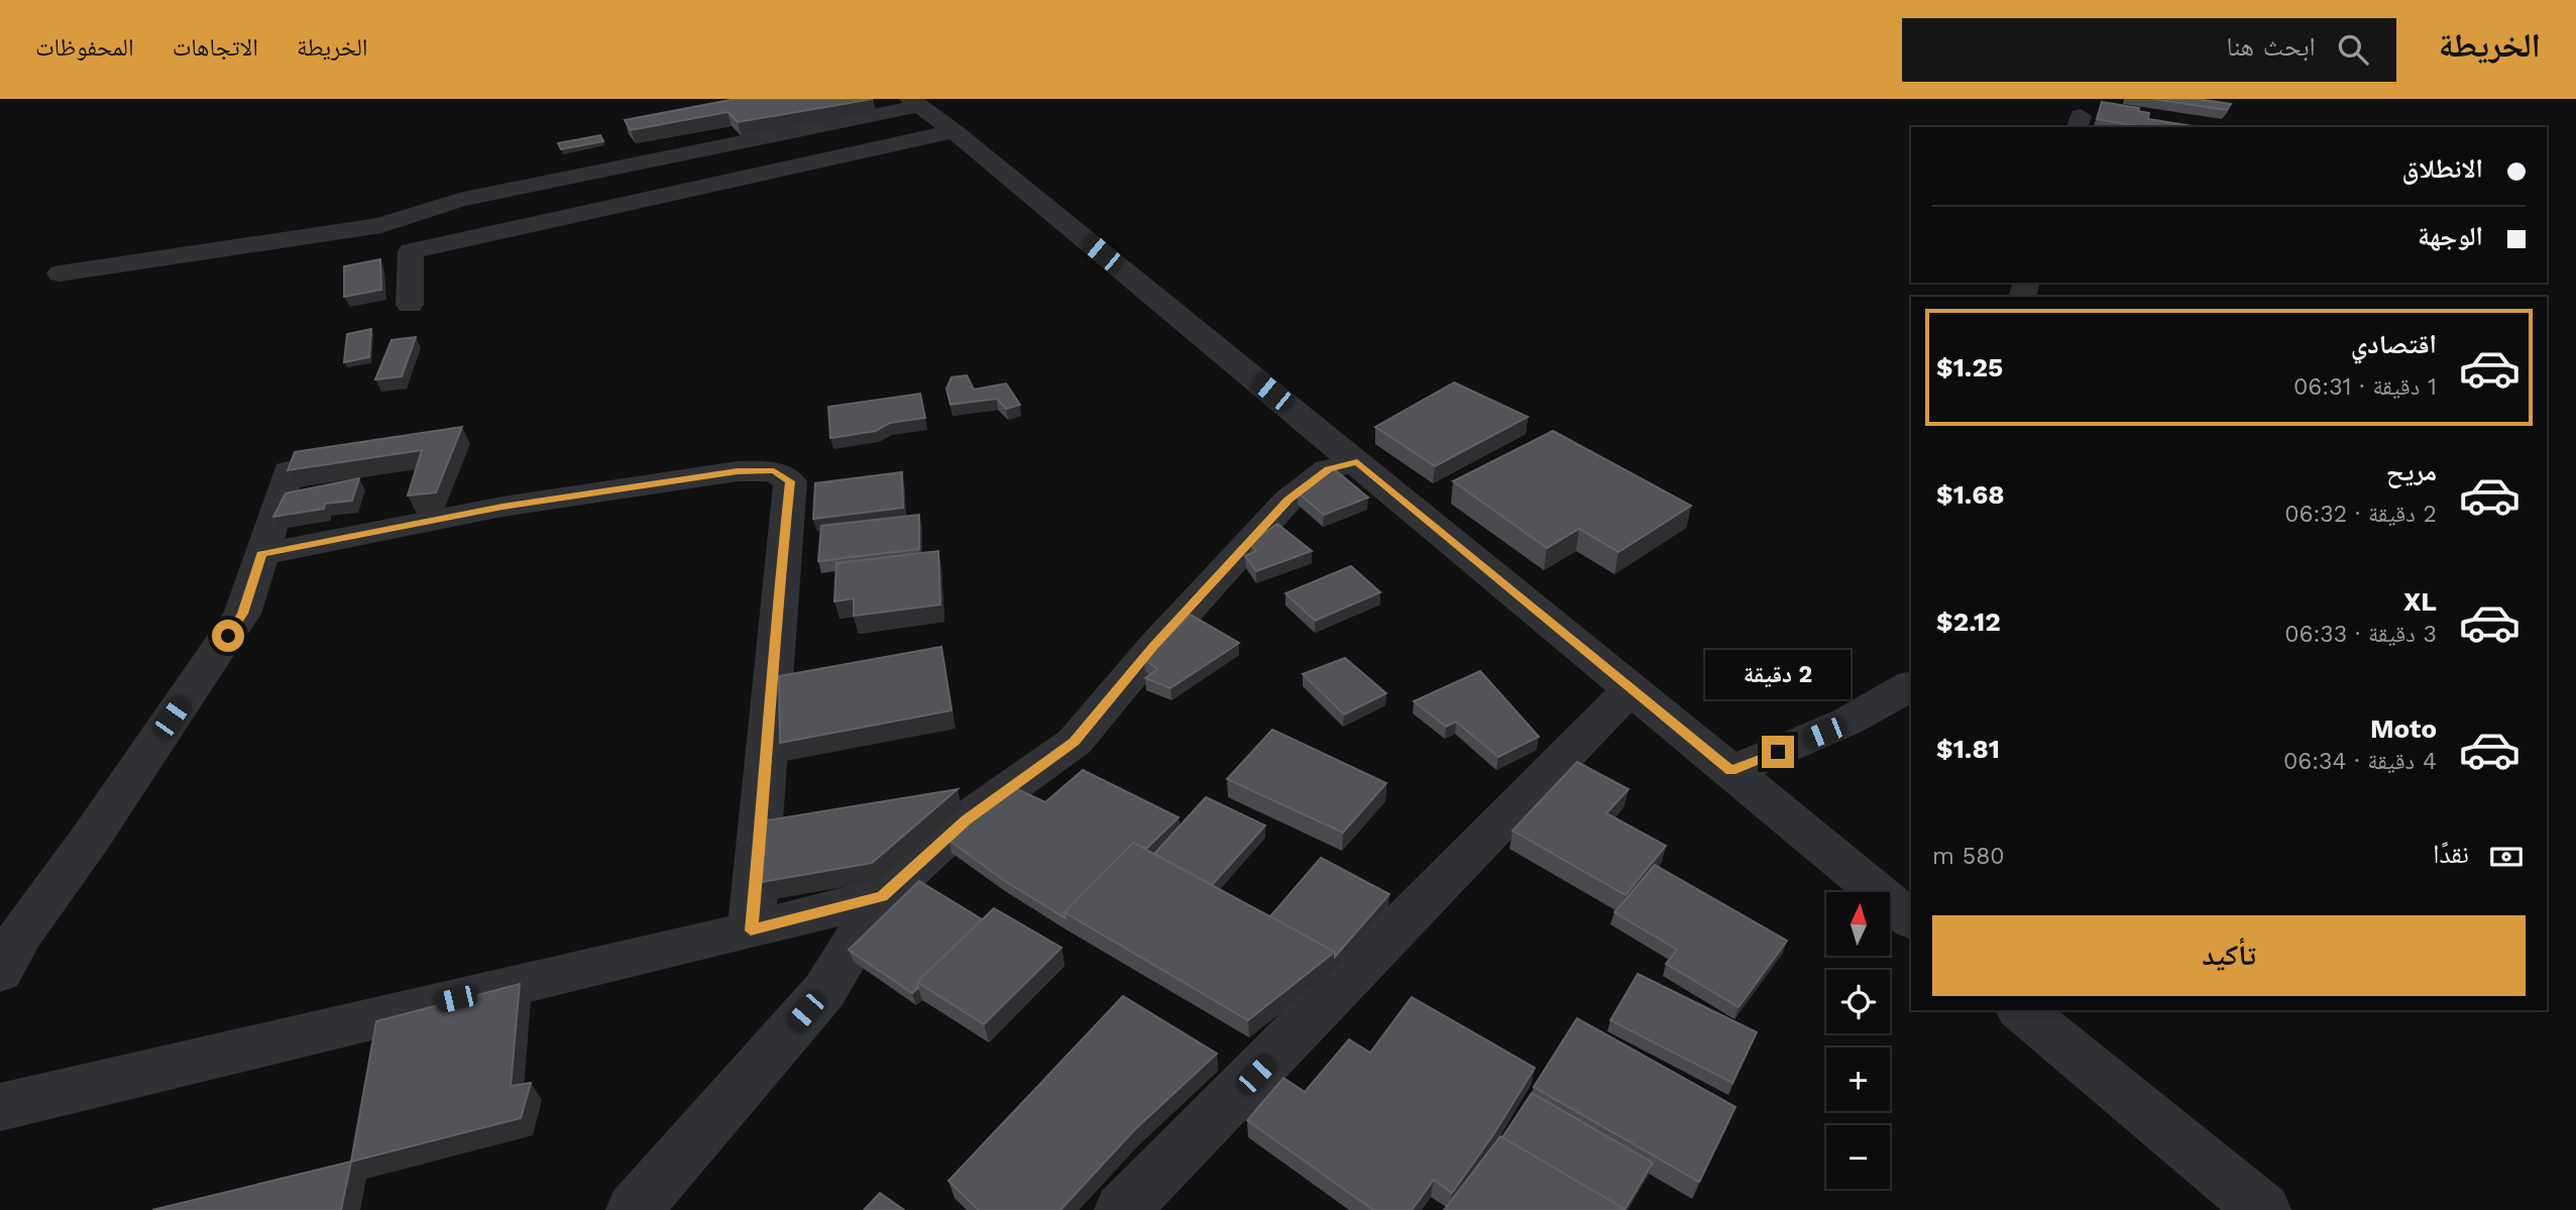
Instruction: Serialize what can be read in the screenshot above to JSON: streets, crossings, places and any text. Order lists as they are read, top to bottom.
{
  "north": "top",
  "page": {
    "header": "الخريطة",
    "search": "ابحث هنا",
    "nav": ["الخريطة", "الاتجاهات", "المحفوظات"],
    "banner": ["الانطلاق", "الوجهة"],
    "list": [
      {
        "name": "اقتصادي",
        "note": "1 دقيقة · 06:31",
        "value": "$1.25"
      },
      {
        "name": "مريح",
        "note": "2 دقيقة · 06:32",
        "value": "$1.68"
      },
      {
        "name": "XL",
        "note": "3 دقيقة · 06:33",
        "value": "$2.12"
      },
      {
        "name": "Moto",
        "note": "4 دقيقة · 06:34",
        "value": "$1.81"
      }
    ],
    "bubble": "2 دقيقة",
    "pay": ["نقدًا", "580 m"],
    "map_buttons": ["+", "−"],
    "buttons": "تأكيد"
  }
}
